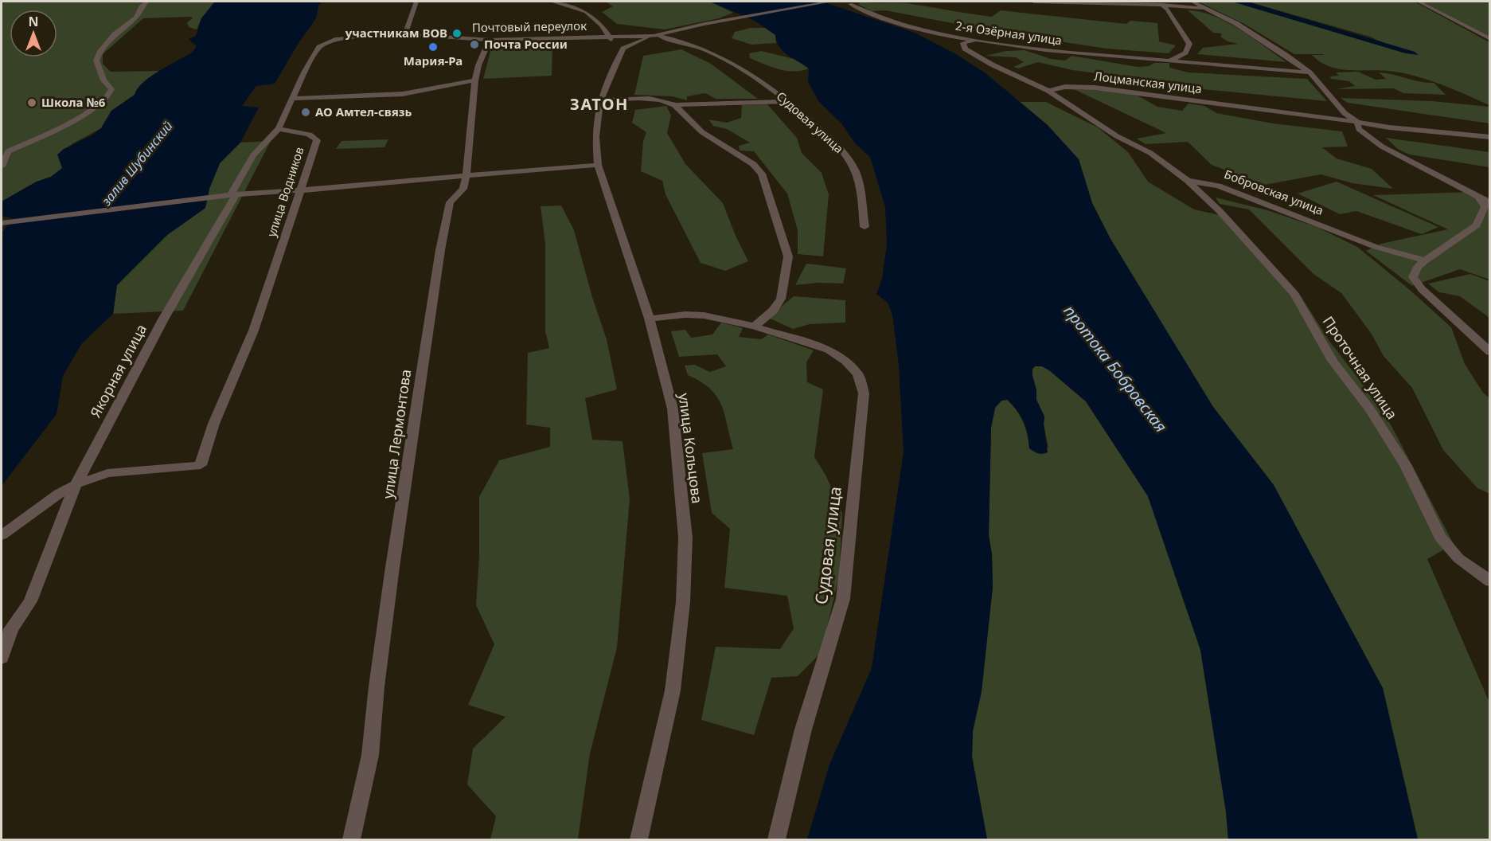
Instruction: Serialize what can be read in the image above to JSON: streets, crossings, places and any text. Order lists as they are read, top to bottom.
{
  "streets": {
    "street": [
      "Почтовый переулок",
      "2-я Озёрная улица",
      "Лоцманская улица",
      "Судовая улица",
      "улица Водников",
      "Бобровская улица",
      "Проточная улица",
      "Якорная улица",
      "улица Лермонтова",
      "улица Кольцова"
    ]
  },
  "crossings": [
    ["Почтовый переулок", "Судовая улица"],
    ["Почтовый переулок", "улица Лермонтова"],
    ["2-я Озёрная улица", "Лоцманская улица"],
    ["Лоцманская улица", "Бобровская улица"],
    ["улица Водников", "Якорная улица"],
    ["Бобровская улица", "Проточная улица"]
  ],
  "districts": ["ЗАТОН"],
  "water": ["залив Шубинский", "протока Бобровская"],
  "places": [
    "участникам ВОВ",
    "Почта России",
    "Мария-Ра",
    "Школа №6",
    "АО Амтел-связь"
  ],
  "north": "top"
}
